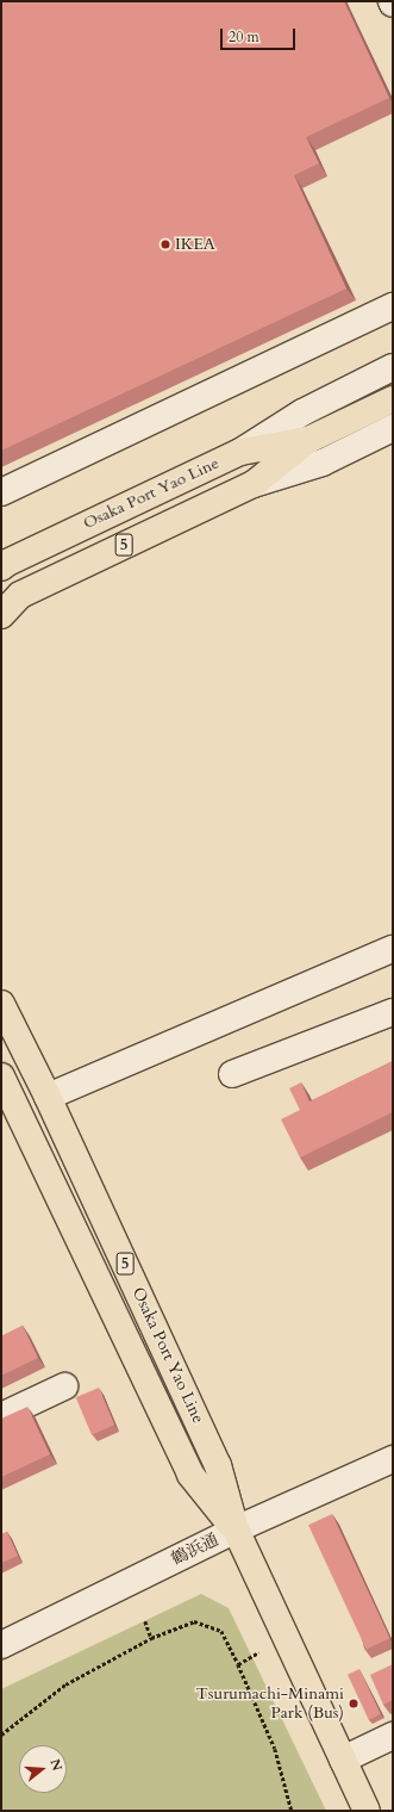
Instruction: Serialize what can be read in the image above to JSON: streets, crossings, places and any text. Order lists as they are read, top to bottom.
{
  "streets": {
    "main road": ["Osaka Port Yao Line", "5"],
    "street": ["鶴浜通"]
  },
  "crossings": [
    ["Osaka Port Yao Line", "鶴浜通"]
  ],
  "places": ["IKEA", "Tsurumachi-Minami Park (Bus)"],
  "scale_bar": "20 m",
  "north": "right"
}
